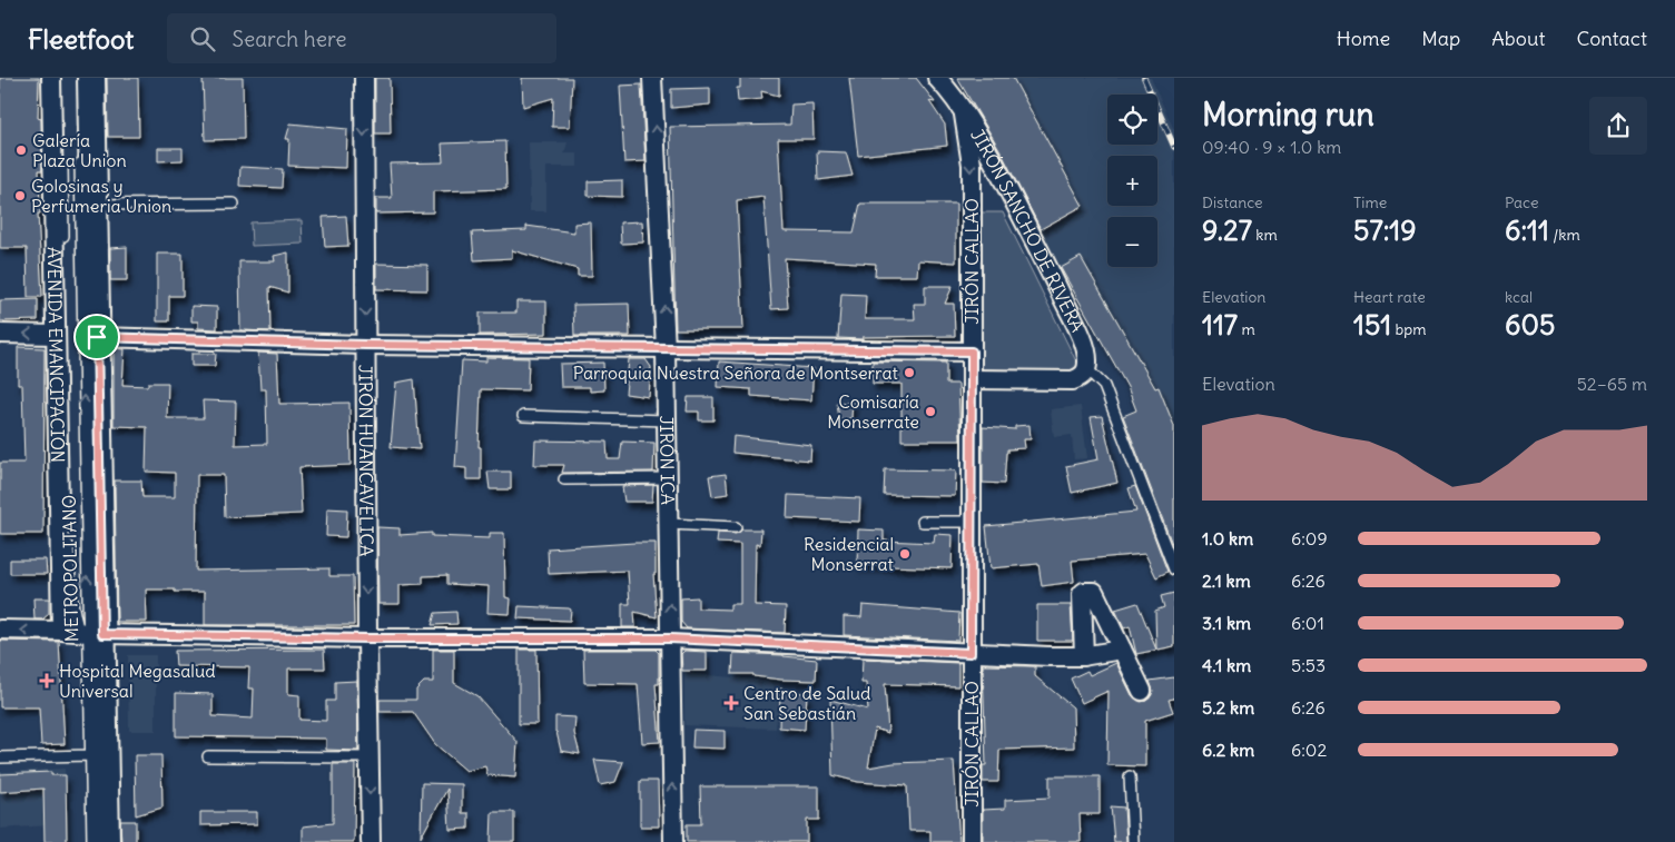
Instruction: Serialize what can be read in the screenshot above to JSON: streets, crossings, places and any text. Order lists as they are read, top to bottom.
{
  "streets": {
    "main road": ["AVENIDA EMANCIPACIÓN"],
    "street": [
      "JIRÓN SANCHO DE RIVERA",
      "JIRÓN CALLAO",
      "JIRÓN ICA",
      "JIRÓN HUANCAVELICA"
    ],
    "lane": ["METROPOLITANO"]
  },
  "crossings": [
    ["JIRÓN SANCHO DE RIVERA", "JIRÓN CALLAO"],
    ["AVENIDA EMANCIPACIÓN", "METROPOLITANO"]
  ],
  "one_way": ["JIRÓN ICA", "JIRÓN HUANCAVELICA"],
  "places": {
    "other": [
      "Galería Plaza Union",
      "Golosinas y Perfumeria Union",
      "Parroquia Nuestra Señora de Montserrat",
      "Comisaría Monserrate",
      "Residencial Monserrat"
    ],
    "health": ["Hospital Megasalud Universal", "Centro de Salud San Sebastián"]
  },
  "page": {
    "header": "Fleetfoot",
    "search": "Search here",
    "nav": [
      "Home",
      "Map",
      "About",
      "Contact"
    ],
    "heading": ["Morning run", "09:40 · 9 × 1.0 km"],
    "map_buttons": ["+", "−"],
    "stats": [
      ["Distance", "9.27 km"],
      ["Time", "57:19"],
      ["Pace", "6:11 /km"],
      ["Elevation", "117 m"],
      ["Heart rate", "151 bpm"],
      ["kcal", "605"]
    ],
    "chart": ["Elevation", "52–65 m"],
    "list": [
      {
        "name": "1.0 km",
        "note": "6:09"
      },
      {
        "name": "2.1 km",
        "note": "6:26"
      },
      {
        "name": "3.1 km",
        "note": "6:01"
      },
      {
        "name": "4.1 km",
        "note": "5:53"
      },
      {
        "name": "5.2 km",
        "note": "6:26"
      },
      {
        "name": "6.2 km",
        "note": "6:02"
      }
    ]
  }
}
